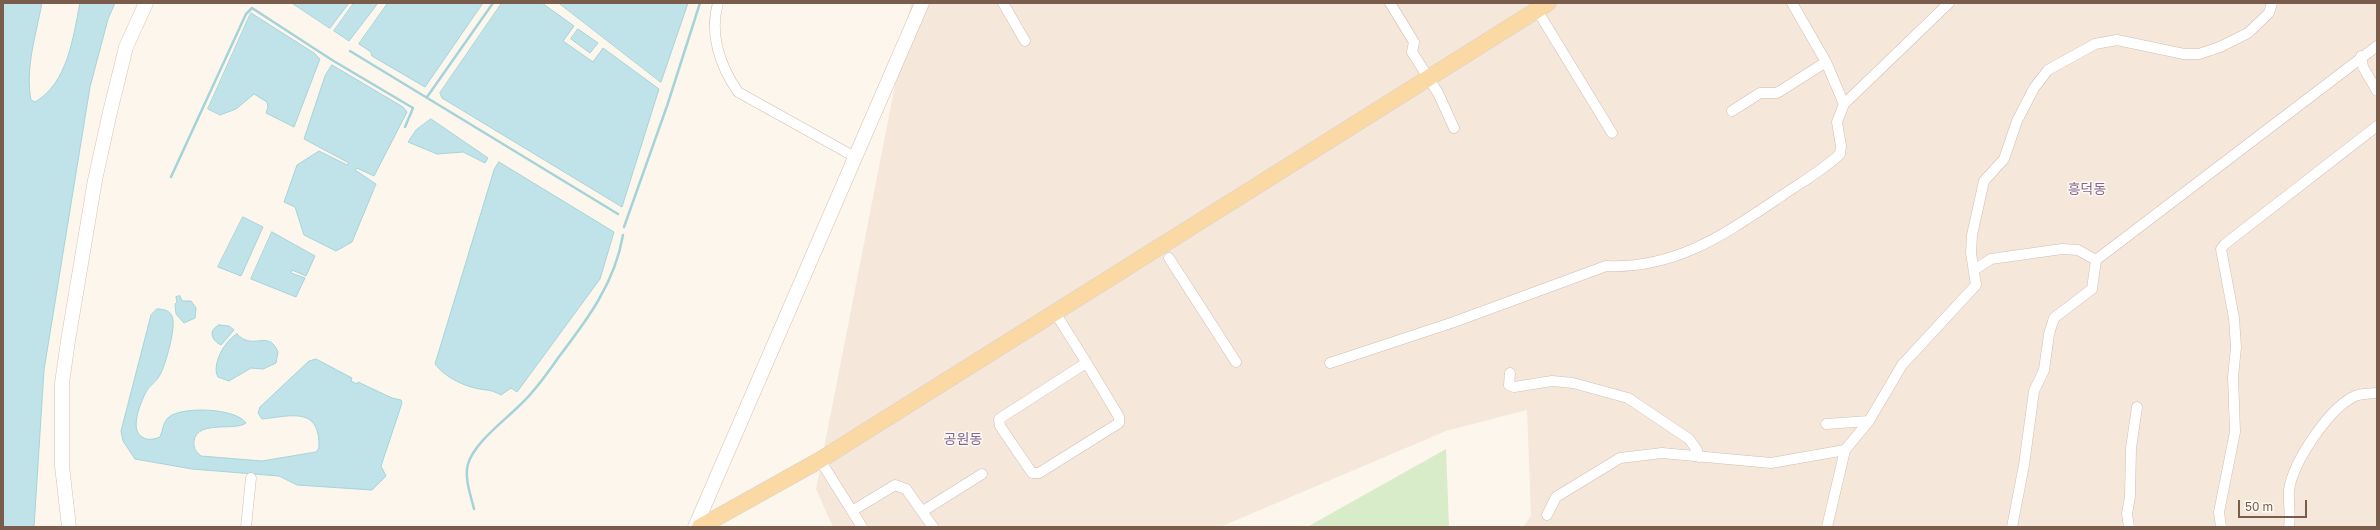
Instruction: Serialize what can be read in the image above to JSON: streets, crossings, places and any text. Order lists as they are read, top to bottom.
{
  "districts": ["흥덕동", "공원동"],
  "scale_bar": "50 m"
}
